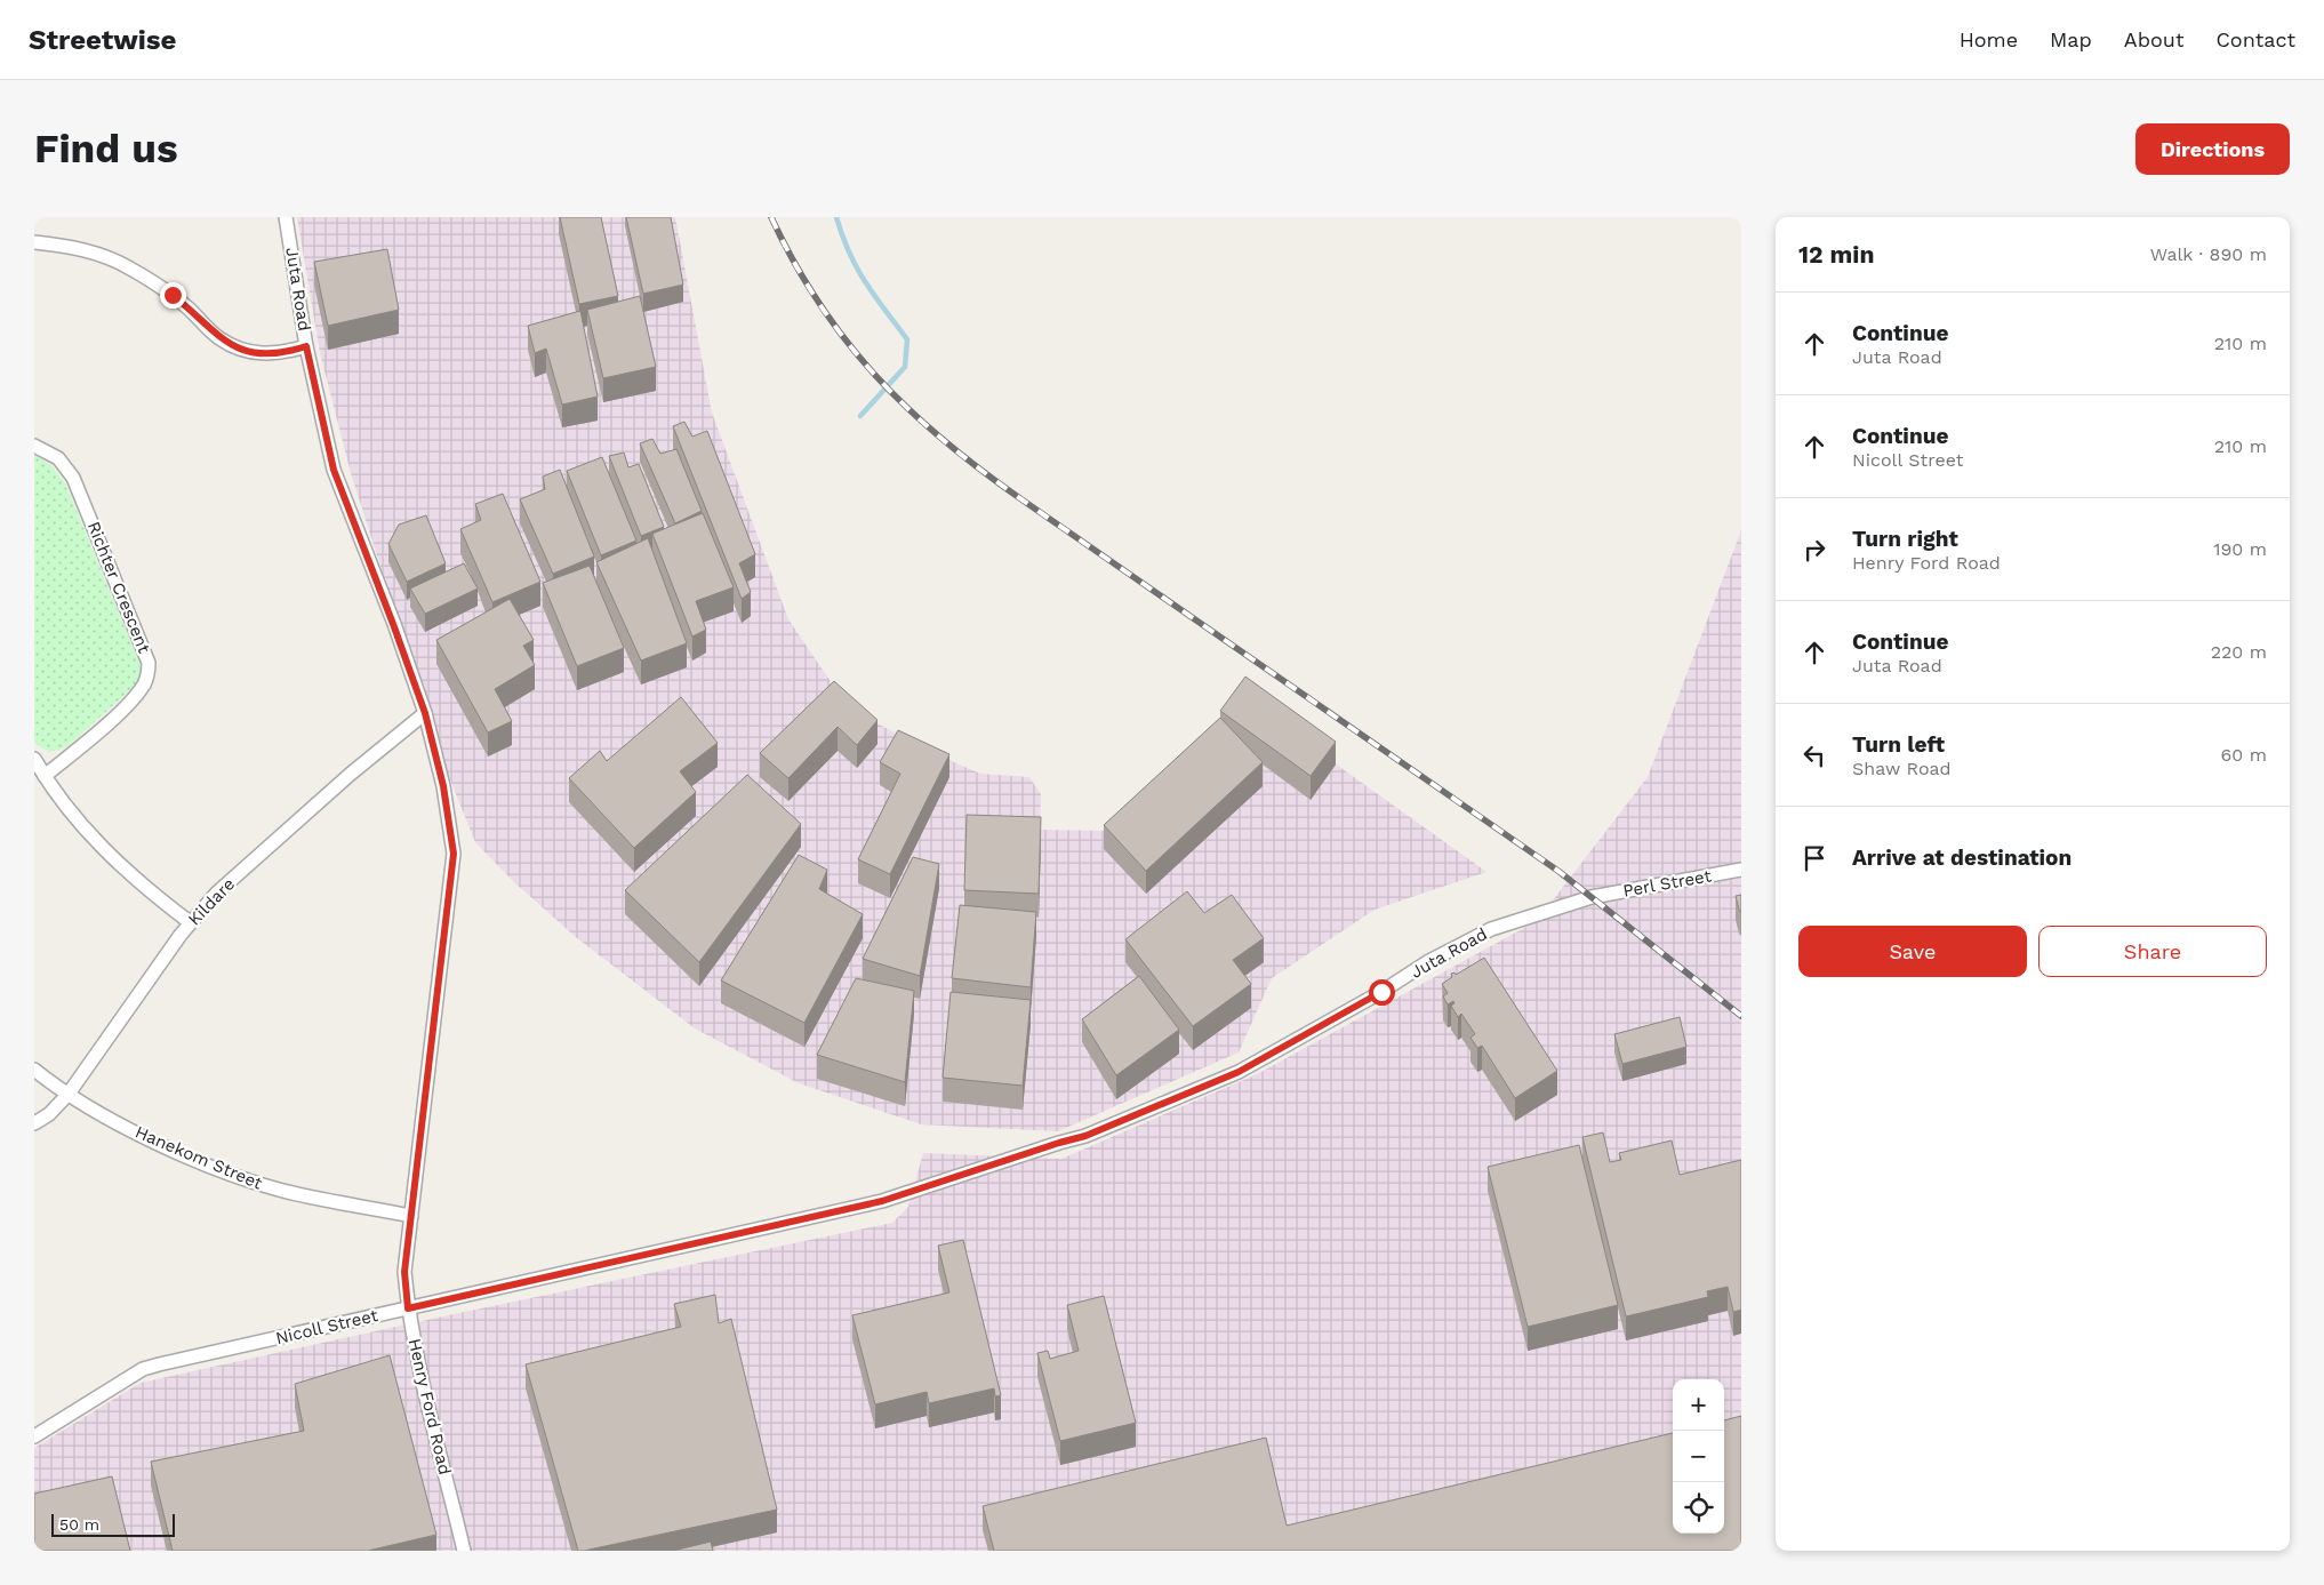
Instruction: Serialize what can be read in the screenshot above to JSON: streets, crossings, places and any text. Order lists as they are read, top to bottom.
{
  "streets": {
    "street": [
      "Juta Road",
      "Richter Crescent",
      "Perl Street",
      "Kildare",
      "Hanekom Street",
      "Nicoll Street",
      "Henry Ford Road"
    ]
  },
  "crossings": [
    ["Juta Road", "Perl Street"],
    ["Juta Road", "Kildare"],
    ["Juta Road", "Nicoll Street"],
    ["Juta Road", "Henry Ford Road"],
    ["Kildare", "Hanekom Street"],
    ["Hanekom Street", "Henry Ford Road"],
    ["Nicoll Street", "Henry Ford Road"]
  ],
  "scale_bar": "50 m",
  "page": {
    "header": "Streetwise",
    "nav": [
      "Home",
      "Map",
      "About",
      "Contact"
    ],
    "buttons": [
      "Directions",
      ["Save", "Share"]
    ],
    "title": "Find us",
    "heading": ["12 min", "Walk · 890 m"],
    "list": [
      ["Continue", "Juta Road", "210 m"],
      ["Continue", "Nicoll Street", "210 m"],
      ["Turn right", "Henry Ford Road", "190 m"],
      ["Continue", "Juta Road", "220 m"],
      ["Turn left", "Shaw Road", "60 m"],
      "Arrive at destination"
    ],
    "map_buttons": ["+", "−"],
    "scale": "50 m"
  }
}
